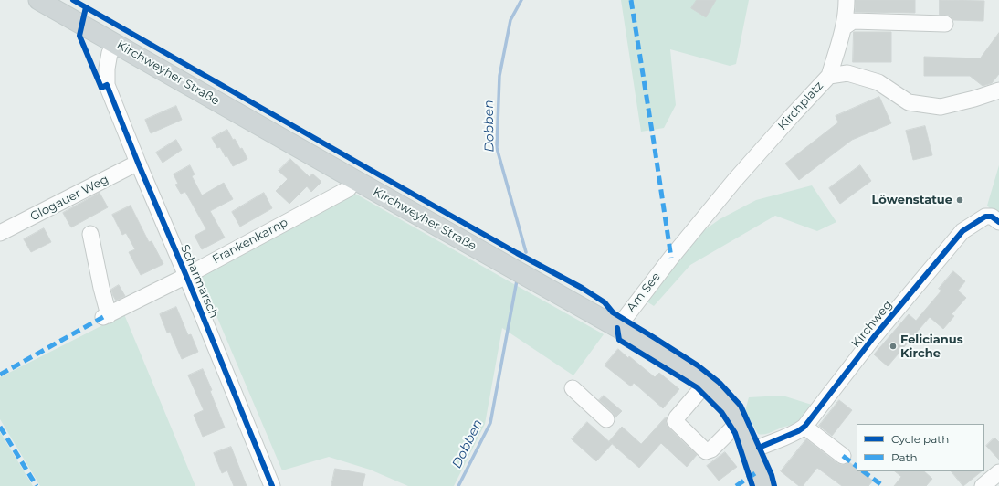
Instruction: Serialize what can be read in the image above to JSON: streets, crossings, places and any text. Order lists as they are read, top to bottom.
{
  "streets": {
    "main road": ["Kirchweyher Straße"],
    "street": [
      "Kirchplatz",
      "Glogauer Weg",
      "Frankenkamp",
      "Scharmarsch",
      "Am See",
      "Kirchweg"
    ]
  },
  "crossings": [
    ["Kirchweyher Straße", "Frankenkamp"],
    ["Kirchweyher Straße", "Scharmarsch"],
    ["Kirchweyher Straße", "Am See"],
    ["Kirchweyher Straße", "Kirchweg"],
    ["Kirchplatz", "Am See"],
    ["Glogauer Weg", "Scharmarsch"],
    ["Frankenkamp", "Scharmarsch"]
  ],
  "water": ["Dobben"],
  "places": ["Löwenstatue", "Felicianus Kirche"],
  "legend": ["Cycle path", "Path"]
}
